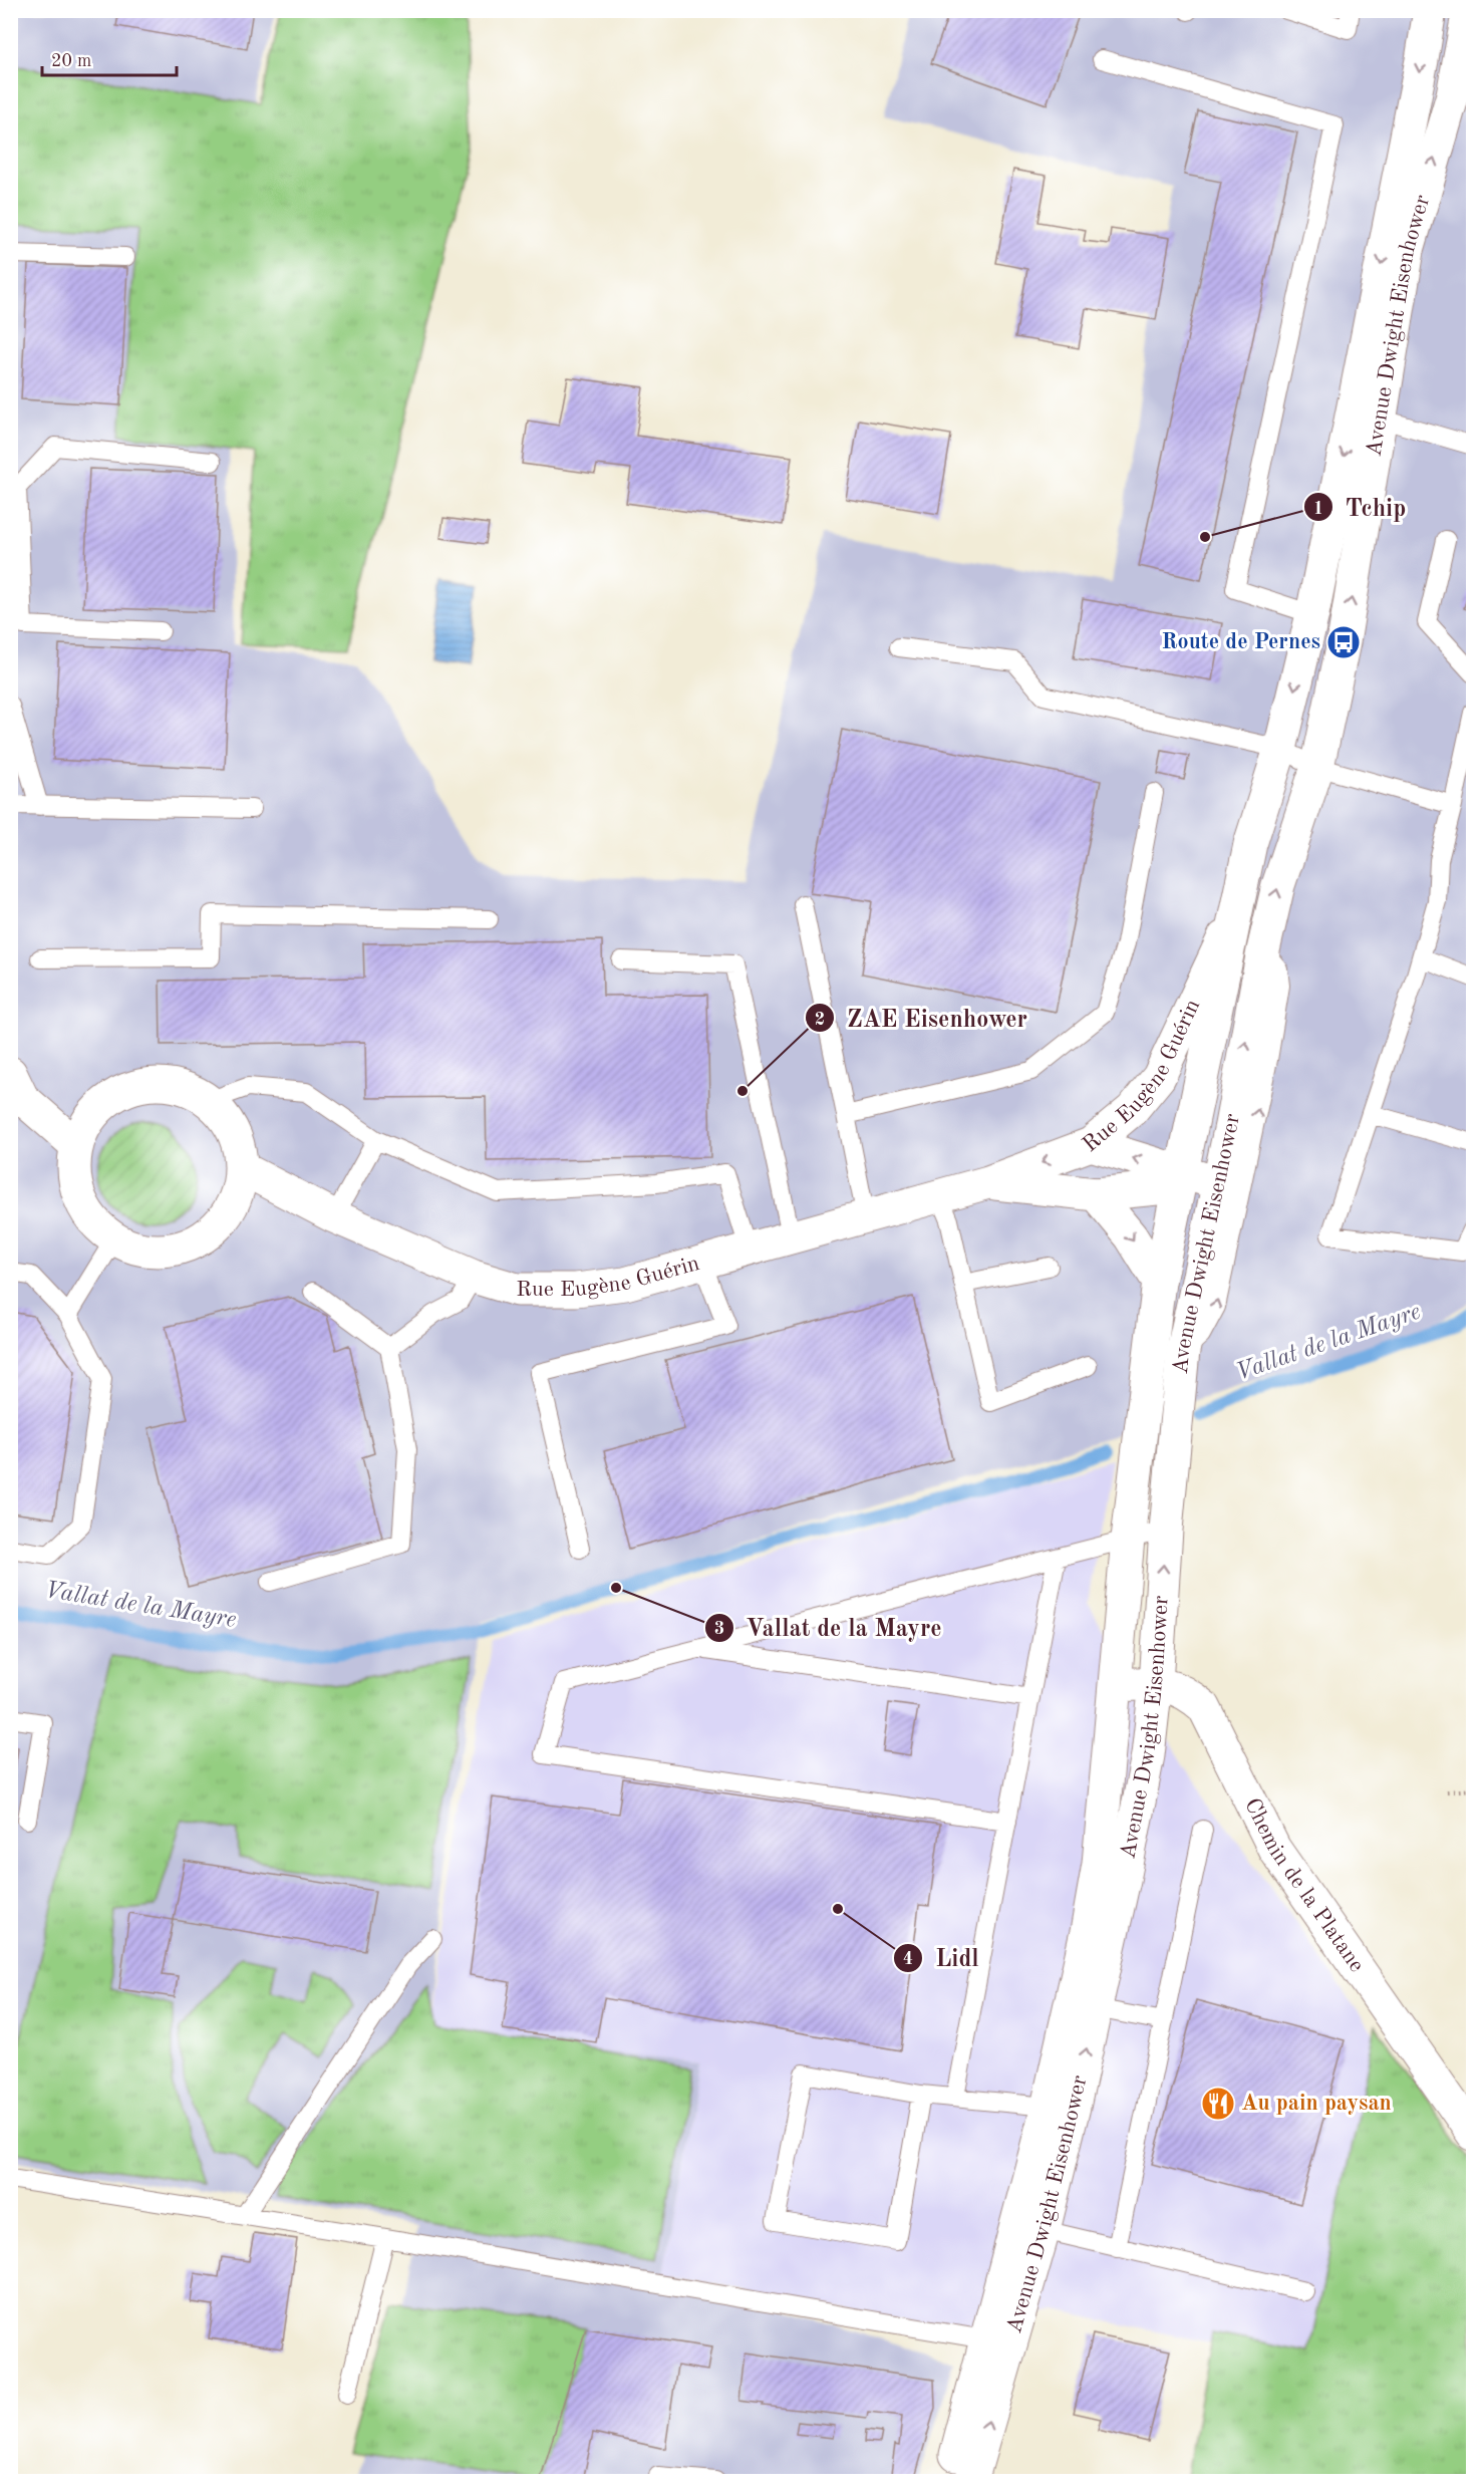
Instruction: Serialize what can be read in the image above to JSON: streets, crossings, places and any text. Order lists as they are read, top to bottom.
{
  "streets": {
    "main road": ["Avenue Dwight Eisenhower", "Rue Eugène Guérin", "Chemin de la Platane"]
  },
  "crossings": [
    ["Avenue Dwight Eisenhower", "Rue Eugène Guérin"],
    ["Avenue Dwight Eisenhower", "Chemin de la Platane"]
  ],
  "water": ["Vallat de la Mayre"],
  "places": {
    "other": [
      "Tchip",
      "ZAE Eisenhower",
      "Vallat de la Mayre",
      "Lidl"
    ],
    "bus stop": ["Route de Pernes"],
    "restaurant": ["Au pain paysan"]
  },
  "scale_bar": "20 m"
}
